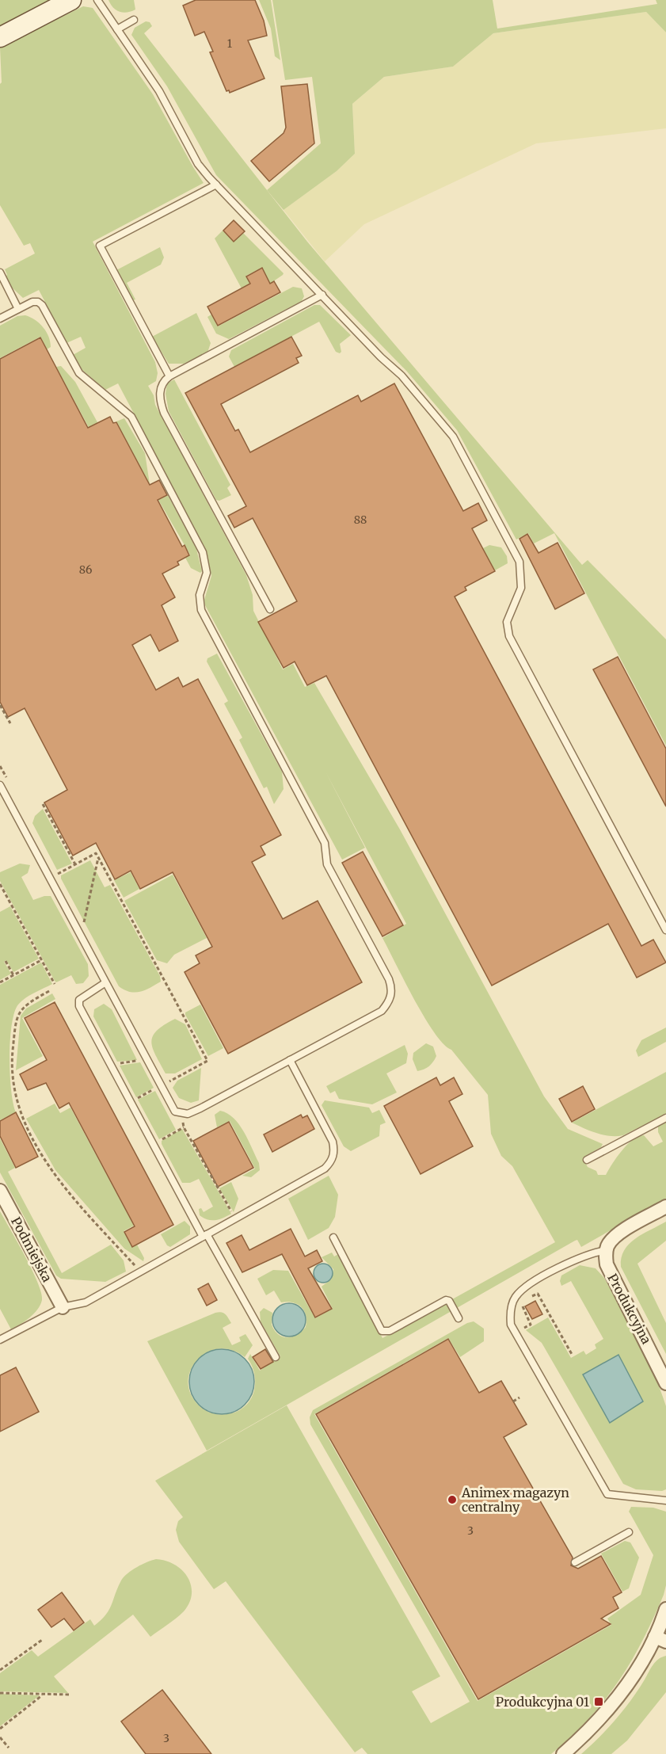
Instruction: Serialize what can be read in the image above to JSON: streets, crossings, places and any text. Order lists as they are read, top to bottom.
{
  "streets": {
    "street": ["Podmiejska", "Produkcyjna"]
  },
  "places": {
    "other": ["Animex magazyn centralny"],
    "transit": ["Produkcyjna 01"]
  },
  "house_numbers": [
    "1",
    "88",
    "86",
    "3",
    "3"
  ]
}
